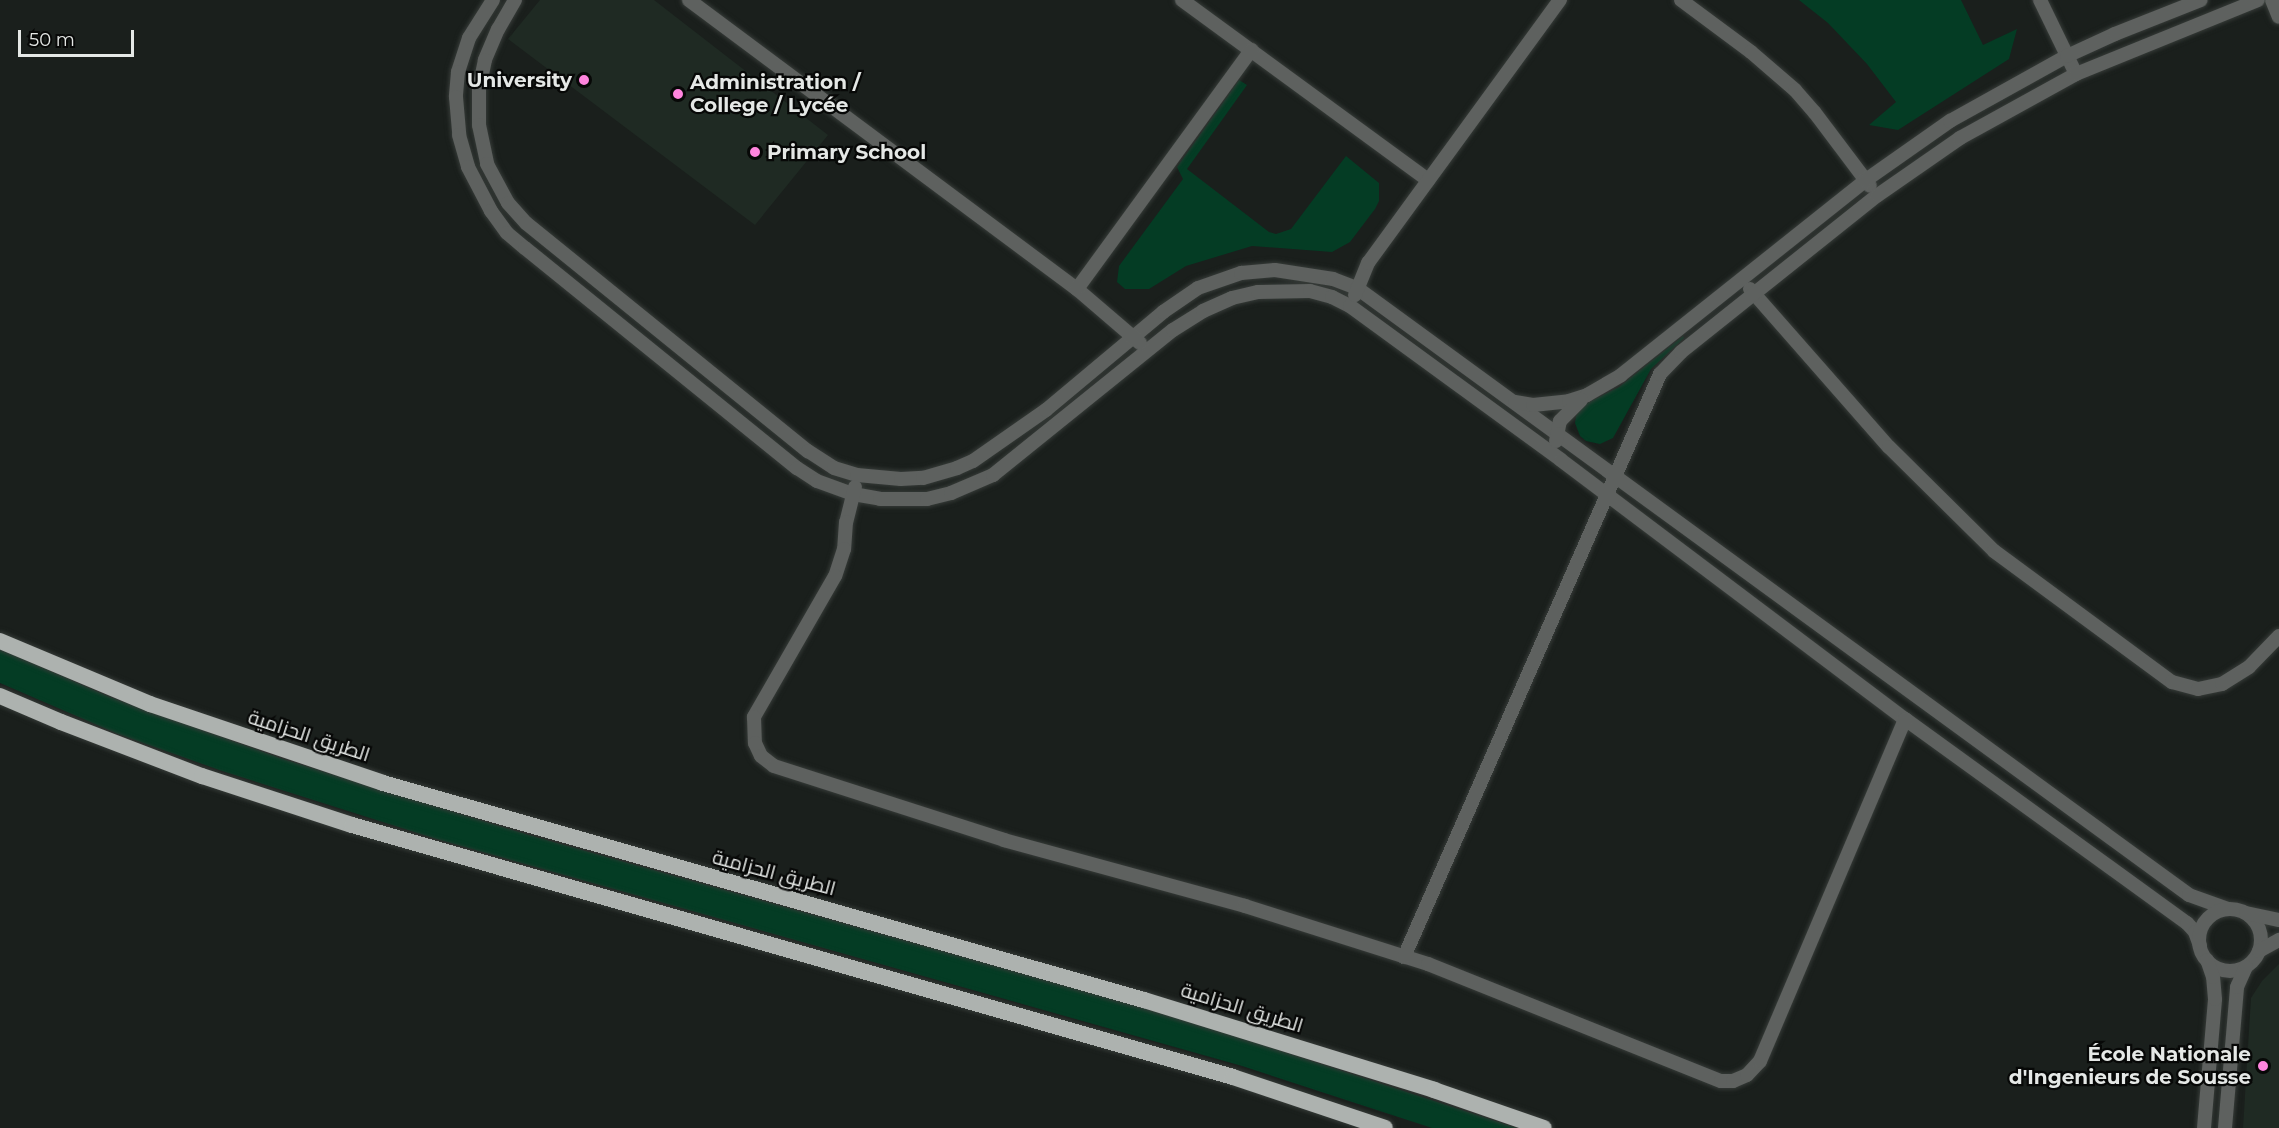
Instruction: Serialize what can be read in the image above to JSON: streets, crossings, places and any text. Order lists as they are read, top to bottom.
{
  "streets": {
    "highway": ["الطريق الحزامية"]
  },
  "places": [
    "University",
    "Administration / College / Lycée",
    "Primary School",
    "École Nationale d'Ingenieurs de Sousse"
  ],
  "scale_bar": "50 m"
}
